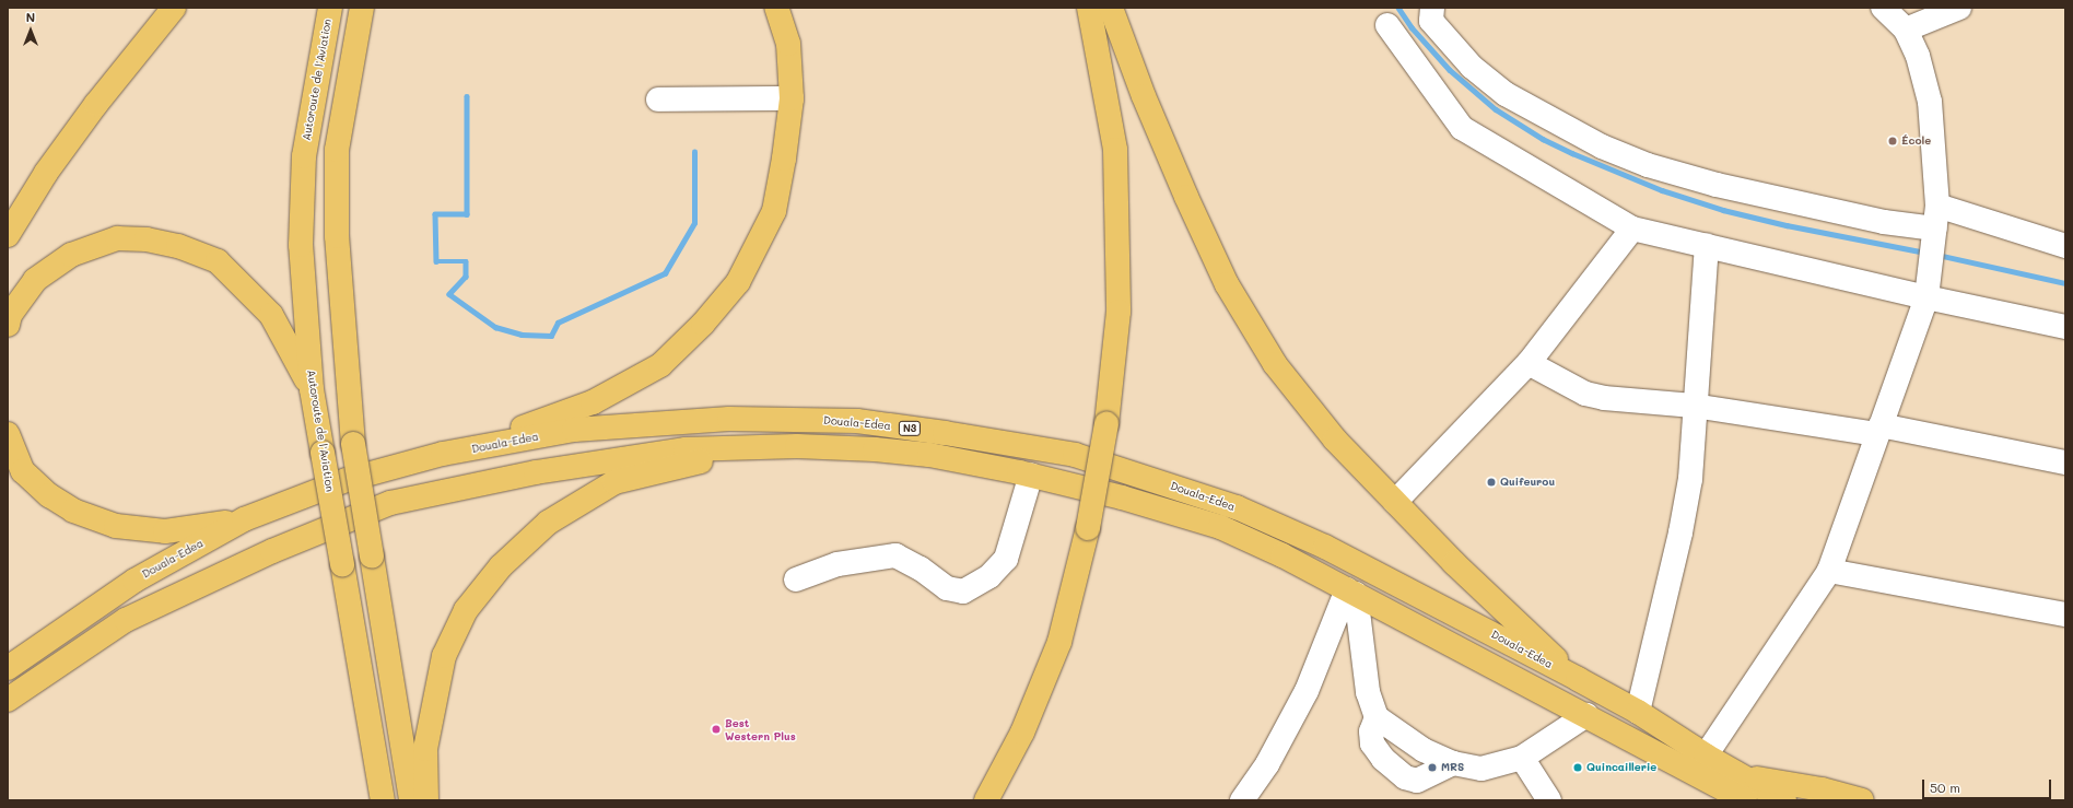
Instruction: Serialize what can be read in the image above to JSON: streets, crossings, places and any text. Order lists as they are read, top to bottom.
{
  "streets": {
    "highway": ["Autoroute de l'Aviation", "Douala-Edea", "N3"]
  },
  "places": [
    "École",
    "Quifeurou",
    "Best Western Plus",
    "MRS",
    "Quincaillerie"
  ],
  "scale_bar": "50 m",
  "north": "top"
}
